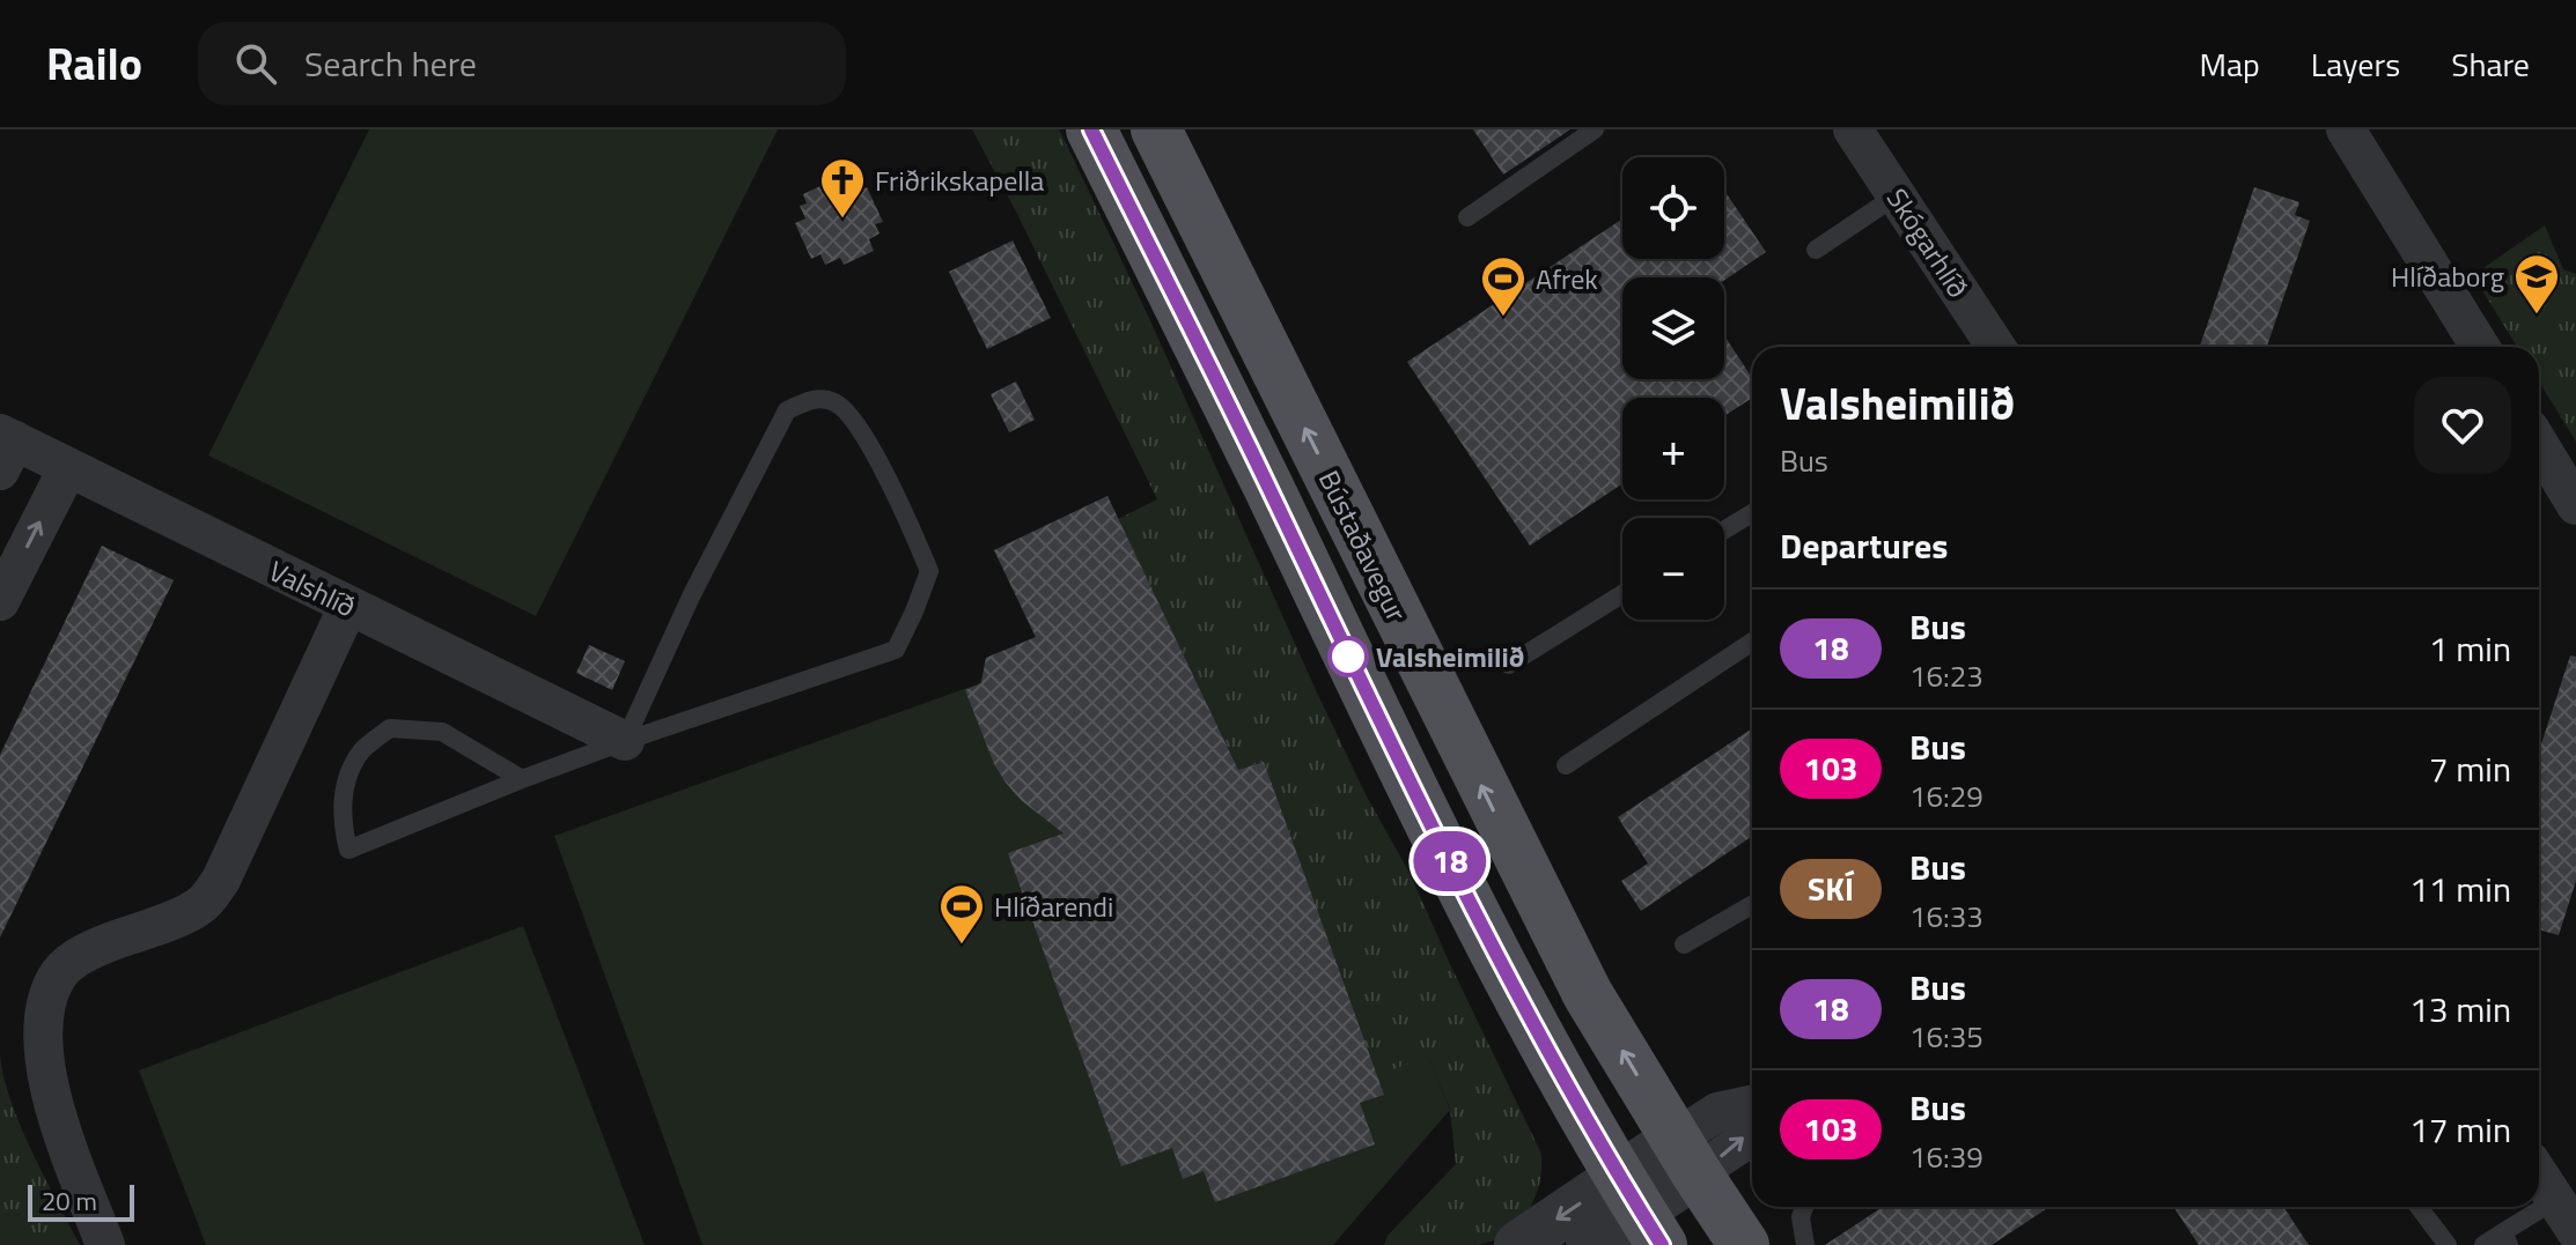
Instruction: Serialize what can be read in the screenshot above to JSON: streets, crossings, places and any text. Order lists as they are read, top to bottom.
{
  "streets": {
    "main road": ["Bústaðavegur"],
    "street": ["Skógarhlíð", "Valshlíð"]
  },
  "places": {
    "church": ["Friðrikskapella"],
    "school or university": ["Hlíðaborg"],
    "sports": ["Afrek", "Hlíðarendi"],
    "other": ["Valsheimilið"]
  },
  "lines": ["bus line 18"],
  "scale_bar": "20 m",
  "page": {
    "header": "Railo",
    "search": "Search here",
    "nav": ["Map", "Layers", "Share"],
    "on_map": "18",
    "map_buttons": ["+", "−"],
    "heading": [
      ["Valsheimilið", "Bus"],
      "Departures"
    ],
    "list": [
      {
        "mark": "18",
        "name": "Bus",
        "note": "16:23",
        "value": "1 min"
      },
      {
        "mark": "103",
        "name": "Bus",
        "note": "16:29",
        "value": "7 min"
      },
      {
        "mark": "SKÍ",
        "name": "Bus",
        "note": "16:33",
        "value": "11 min"
      },
      {
        "mark": "18",
        "name": "Bus",
        "note": "16:35",
        "value": "13 min"
      },
      {
        "mark": "103",
        "name": "Bus",
        "note": "16:39",
        "value": "17 min"
      }
    ],
    "scale": "20 m"
  }
}
